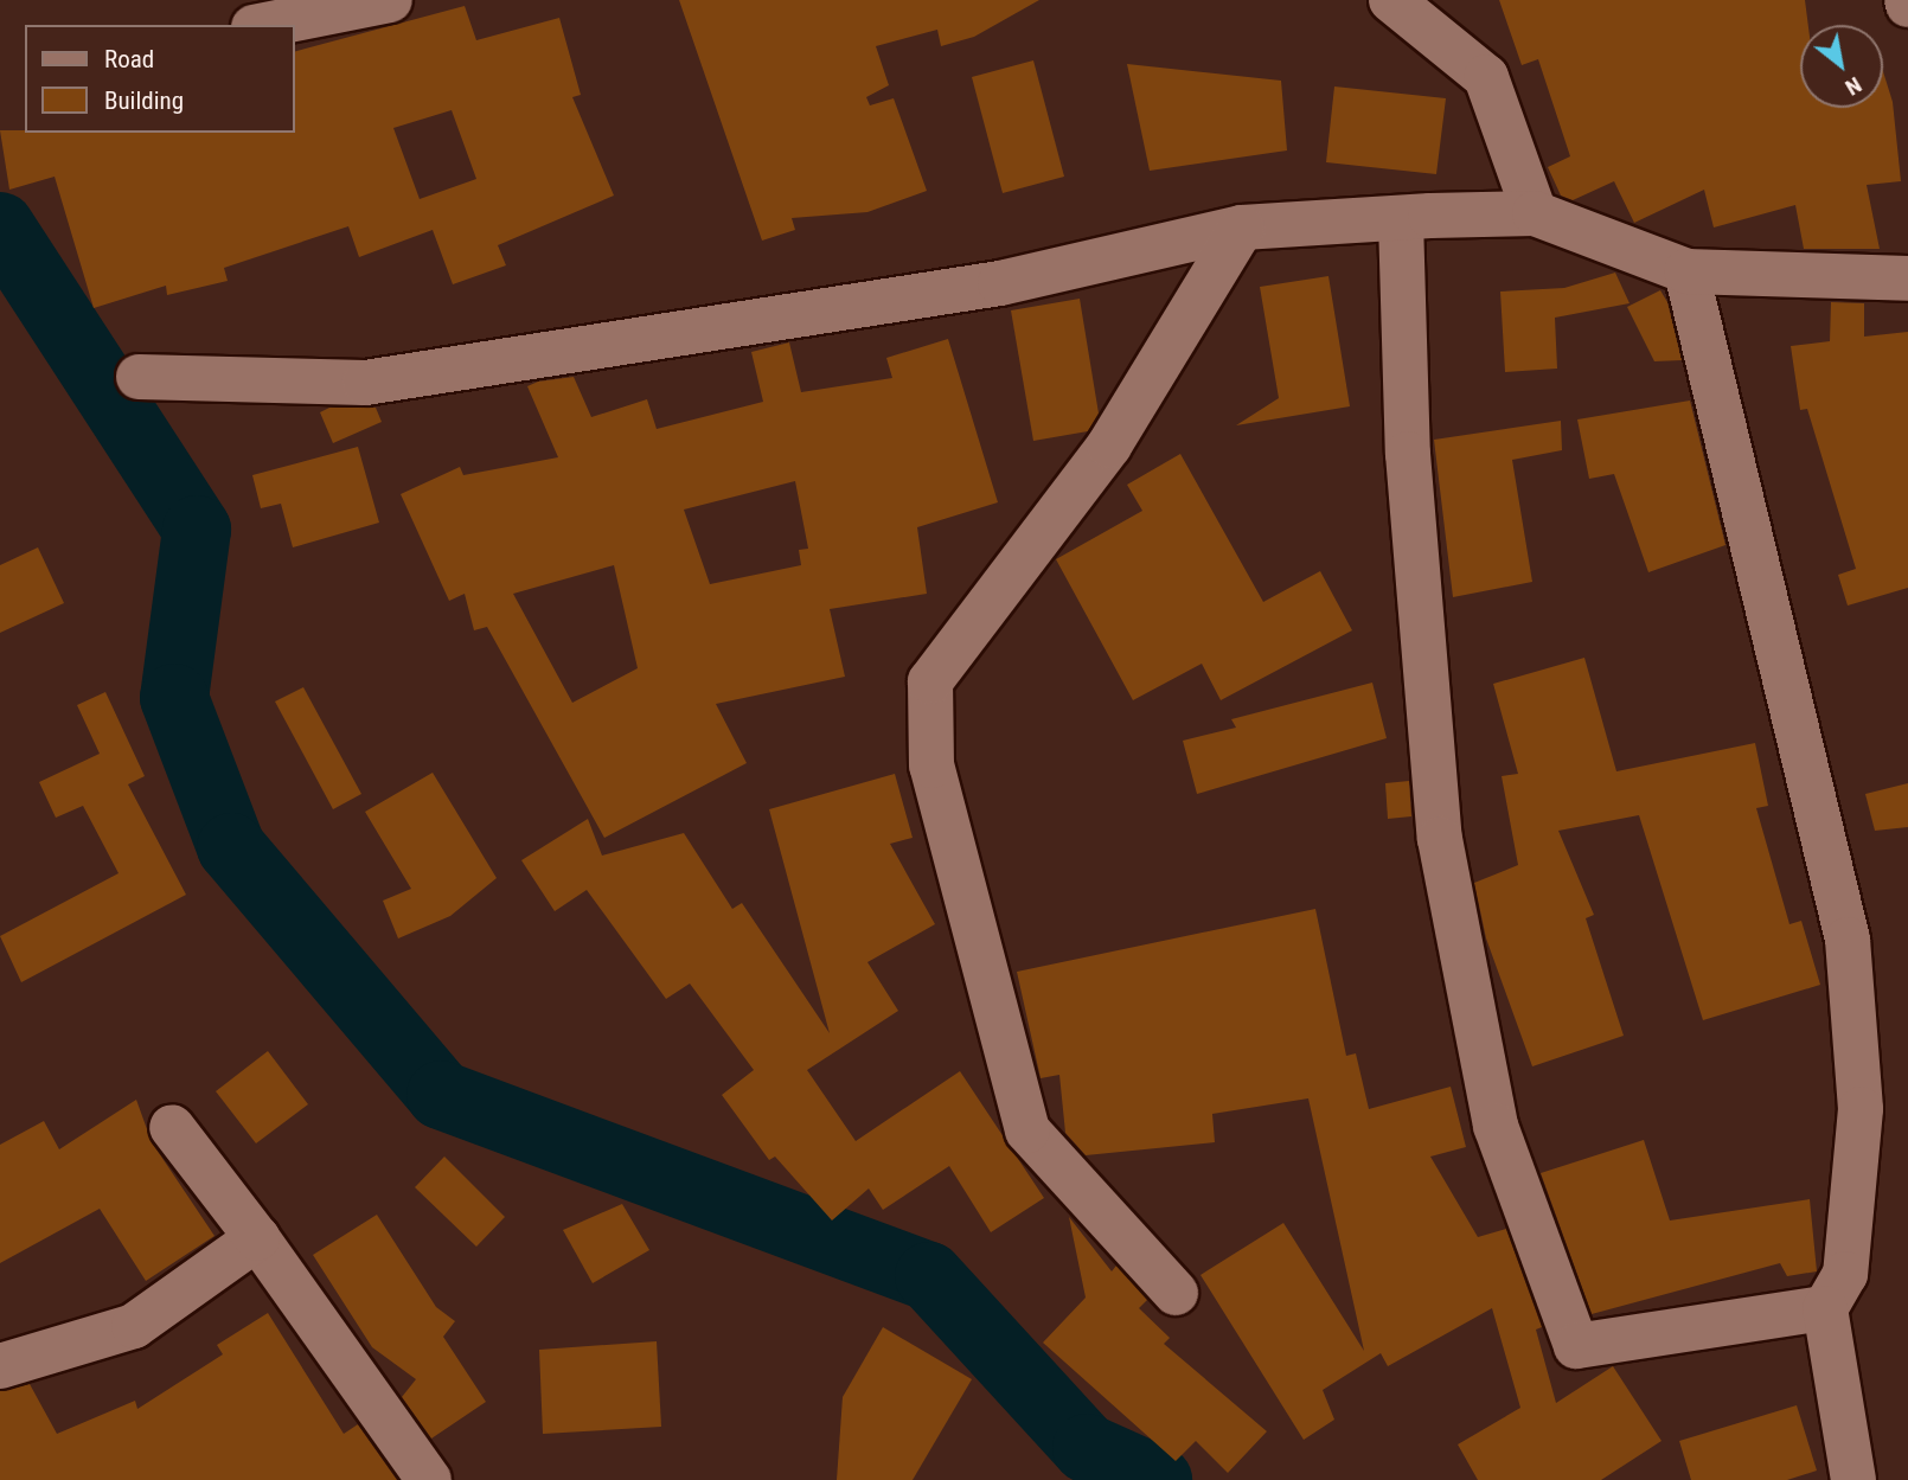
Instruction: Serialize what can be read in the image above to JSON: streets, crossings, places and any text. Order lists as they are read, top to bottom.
{
  "legend": ["Road", "Building"],
  "north": "bottom right"
}
